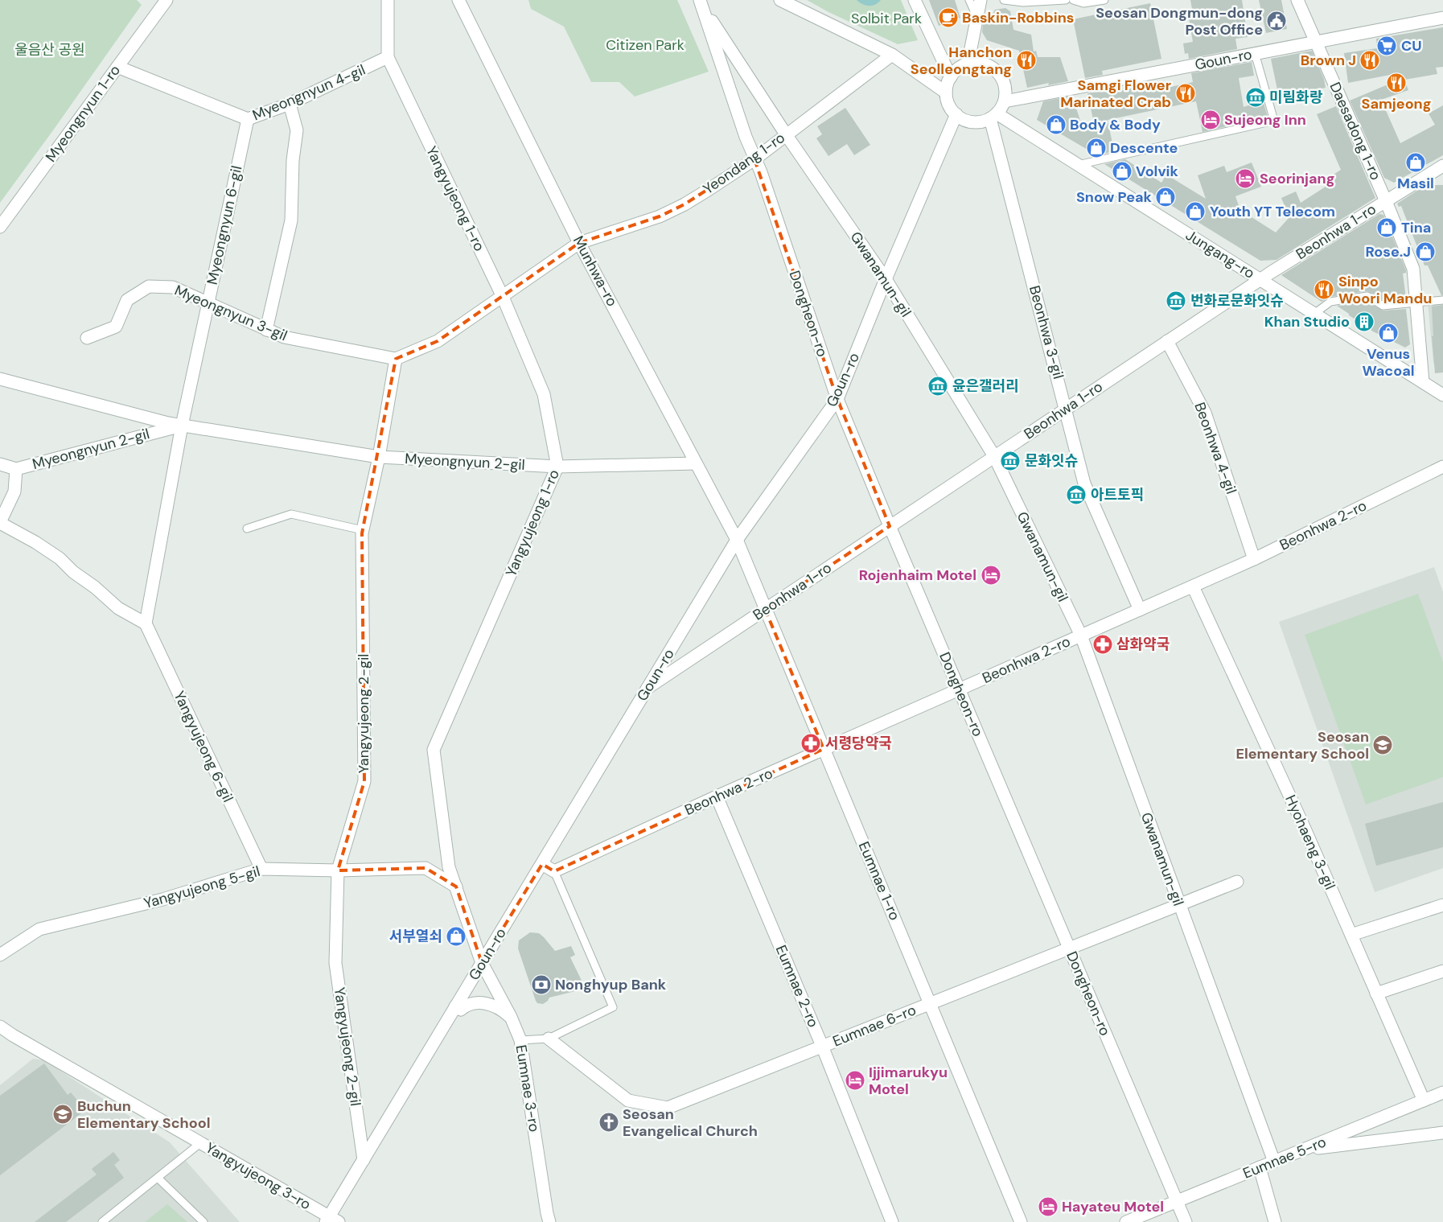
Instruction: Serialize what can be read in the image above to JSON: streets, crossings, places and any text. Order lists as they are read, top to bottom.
{
  "streets": {
    "street": [
      "Goun-ro",
      "Myeongnyun 4-gil",
      "Myeongnyun 1-ro",
      "Daesadong 1-ro",
      "Yeondang 1-ro",
      "Yangyujeong 1-ro",
      "Myeongnyun 6-gil",
      "Beonhwa 1-ro",
      "Jungang-ro",
      "Munhwa-ro",
      "Gwanamun-gil",
      "Myeongnyun 3-gil",
      "Dongheon-ro",
      "Beonhwa 3-gil",
      "Beonhwa 4-gil",
      "Myeongnyun 2-gil",
      "Beonhwa 2-ro",
      "Yangyujeong 2-gil",
      "Yangyujeong 6-gil",
      "Hyohaeng 3-gil",
      "Eumnae 1-ro",
      "Yangyujeong 5-gil",
      "Eumnae 2-ro",
      "Eumnae 6-ro",
      "Eumnae 3-ro",
      "Eumnae 5-ro",
      "Yangyujeong 3-ro"
    ]
  },
  "crossings": [
    ["Goun-ro", "Daesadong 1-ro"],
    ["Goun-ro", "Yangyujeong 1-ro"],
    ["Goun-ro", "Beonhwa 1-ro"],
    ["Goun-ro", "Jungang-ro"],
    ["Goun-ro", "Munhwa-ro"],
    ["Goun-ro", "Gwanamun-gil"],
    ["Goun-ro", "Dongheon-ro"],
    ["Goun-ro", "Beonhwa 3-gil"],
    ["Goun-ro", "Yangyujeong 2-gil"],
    ["Goun-ro", "Eumnae 1-ro"],
    ["Goun-ro", "Eumnae 3-ro"],
    ["Goun-ro", "Yangyujeong 3-ro"],
    ["Myeongnyun 4-gil", "Myeongnyun 1-ro"],
    ["Myeongnyun 4-gil", "Yangyujeong 1-ro"],
    ["Myeongnyun 4-gil", "Myeongnyun 6-gil"],
    ["Daesadong 1-ro", "Beonhwa 1-ro"],
    ["Daesadong 1-ro", "Jungang-ro"],
    ["Yeondang 1-ro", "Munhwa-ro"],
    ["Yeondang 1-ro", "Gwanamun-gil"],
    ["Yeondang 1-ro", "Dongheon-ro"],
    ["Yangyujeong 1-ro", "Myeongnyun 2-gil"],
    ["Yangyujeong 1-ro", "Yangyujeong 5-gil"],
    ["Yangyujeong 1-ro", "Eumnae 3-ro"],
    ["Myeongnyun 6-gil", "Myeongnyun 3-gil"],
    ["Myeongnyun 6-gil", "Myeongnyun 2-gil"],
    ["Beonhwa 1-ro", "Jungang-ro"],
    ["Beonhwa 1-ro", "Gwanamun-gil"],
    ["Beonhwa 1-ro", "Dongheon-ro"],
    ["Beonhwa 1-ro", "Beonhwa 3-gil"],
    ["Beonhwa 1-ro", "Beonhwa 4-gil"],
    ["Beonhwa 1-ro", "Eumnae 1-ro"],
    ["Jungang-ro", "Beonhwa 3-gil"],
    ["Munhwa-ro", "Myeongnyun 2-gil"],
    ["Munhwa-ro", "Eumnae 1-ro"],
    ["Gwanamun-gil", "Dongheon-ro"],
    ["Gwanamun-gil", "Beonhwa 2-ro"],
    ["Gwanamun-gil", "Eumnae 6-ro"],
    ["Gwanamun-gil", "Eumnae 5-ro"],
    ["Dongheon-ro", "Beonhwa 2-ro"],
    ["Dongheon-ro", "Eumnae 6-ro"],
    ["Dongheon-ro", "Eumnae 5-ro"],
    ["Beonhwa 3-gil", "Beonhwa 2-ro"],
    ["Beonhwa 4-gil", "Beonhwa 2-ro"],
    ["Myeongnyun 2-gil", "Yangyujeong 2-gil"],
    ["Beonhwa 2-ro", "Hyohaeng 3-gil"],
    ["Beonhwa 2-ro", "Eumnae 1-ro"],
    ["Beonhwa 2-ro", "Eumnae 2-ro"],
    ["Yangyujeong 2-gil", "Yangyujeong 5-gil"],
    ["Yangyujeong 6-gil", "Yangyujeong 5-gil"],
    ["Hyohaeng 3-gil", "Eumnae 5-ro"],
    ["Eumnae 1-ro", "Eumnae 6-ro"],
    ["Eumnae 2-ro", "Eumnae 6-ro"]
  ],
  "parks": ["Solbit Park", "Citizen Park", "울음산 공원"],
  "places": {
    "cafe": ["Baskin-Robbins"],
    "public building": ["Seosan Dongmun-dong Post Office"],
    "supermarket": ["CU"],
    "restaurant": [
      "Hanchon Seolleongtang",
      "Brown J",
      "Samjeong",
      "Samgi Flower Marinated Crab",
      "Sinpo Woori Mandu"
    ],
    "museum": [
      "미림화랑",
      "번화로문화잇슈",
      "윤은갤러리",
      "문화잇슈",
      "아트토픽"
    ],
    "hotel": [
      "Sujeong Inn",
      "Seorinjang",
      "Rojenhaim Motel",
      "Ijjimarukyu Motel",
      "Hayateu Motel"
    ],
    "shop": [
      "Body & Body",
      "Descente",
      "Masil",
      "Volvik",
      "Snow Peak",
      "Youth YT Telecom",
      "Tina",
      "Rose.J",
      "Venus Wacoal",
      "서부열쇠"
    ],
    "building": ["Khan Studio"],
    "pharmacy": ["삼화약국", "서령당약국"],
    "school or university": ["Seosan Elementary School", "Buchun Elementary School"],
    "bank": ["Nonghyup Bank"],
    "church": ["Seosan Evangelical Church"]
  }
}
